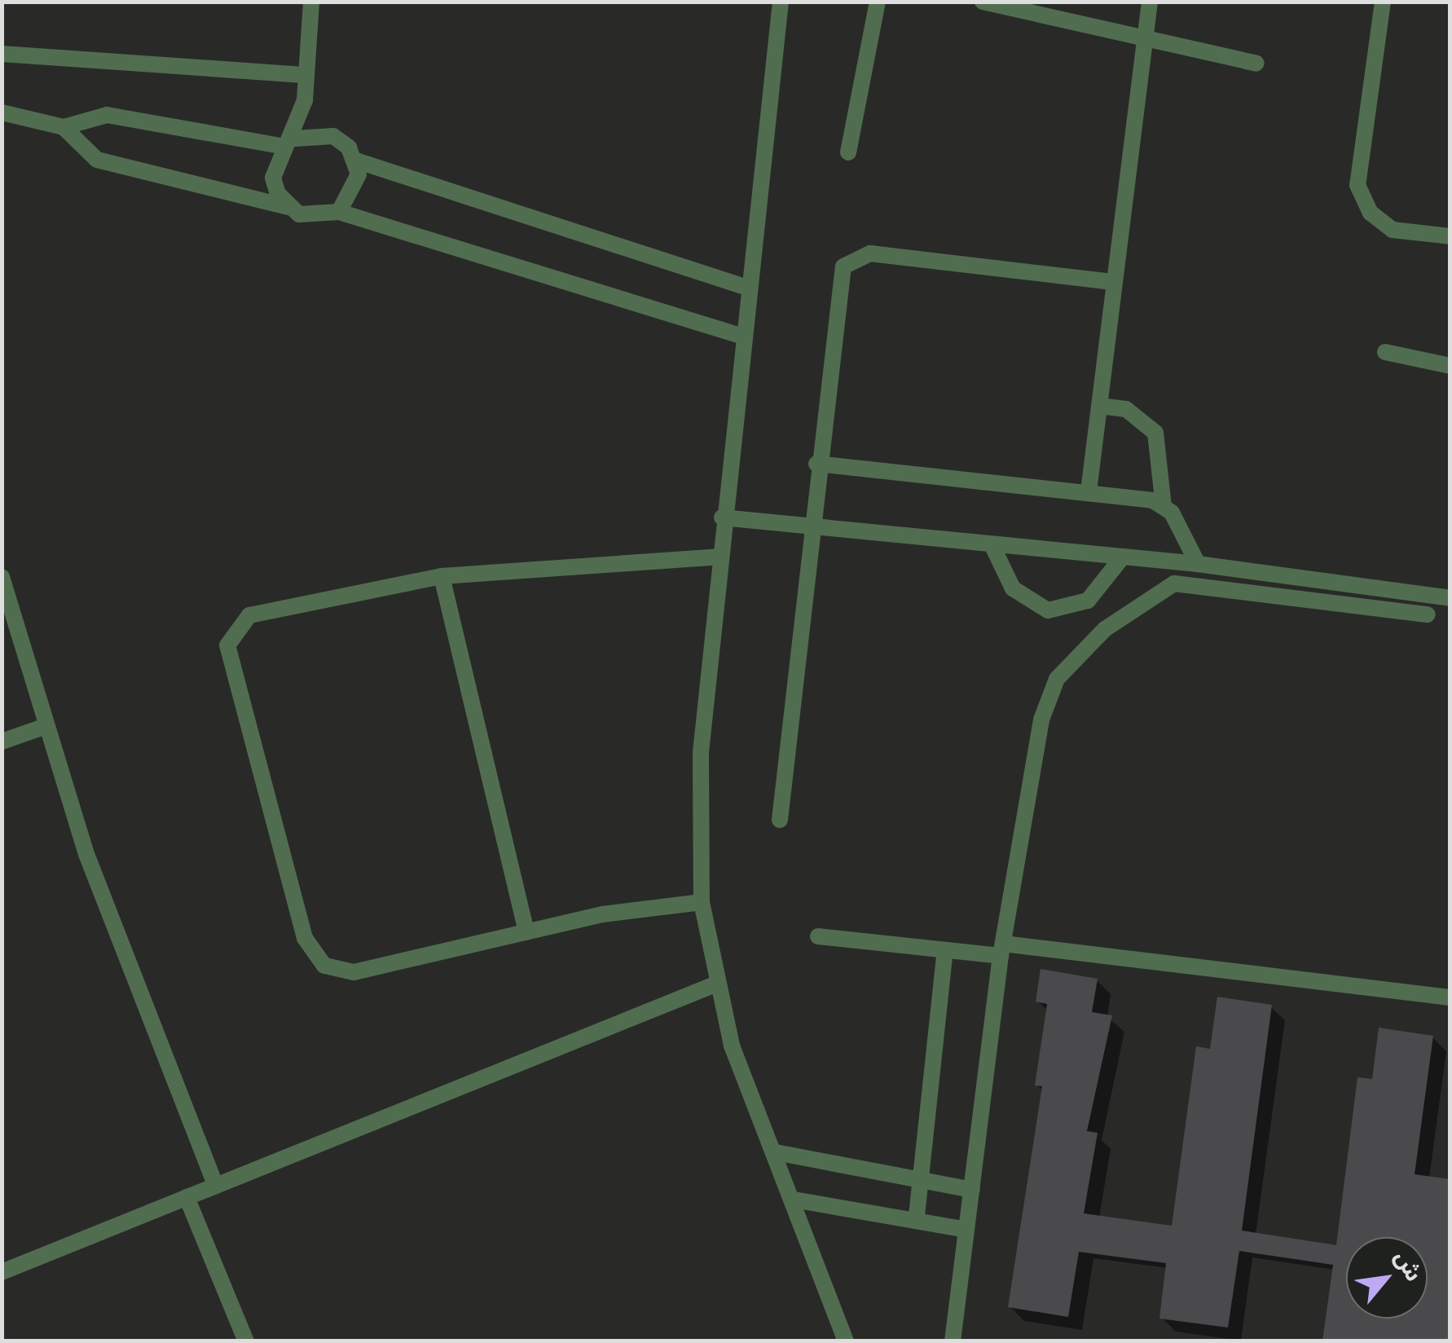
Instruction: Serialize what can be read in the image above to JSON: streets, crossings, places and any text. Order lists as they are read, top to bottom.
{
  "north": "top right"
}
